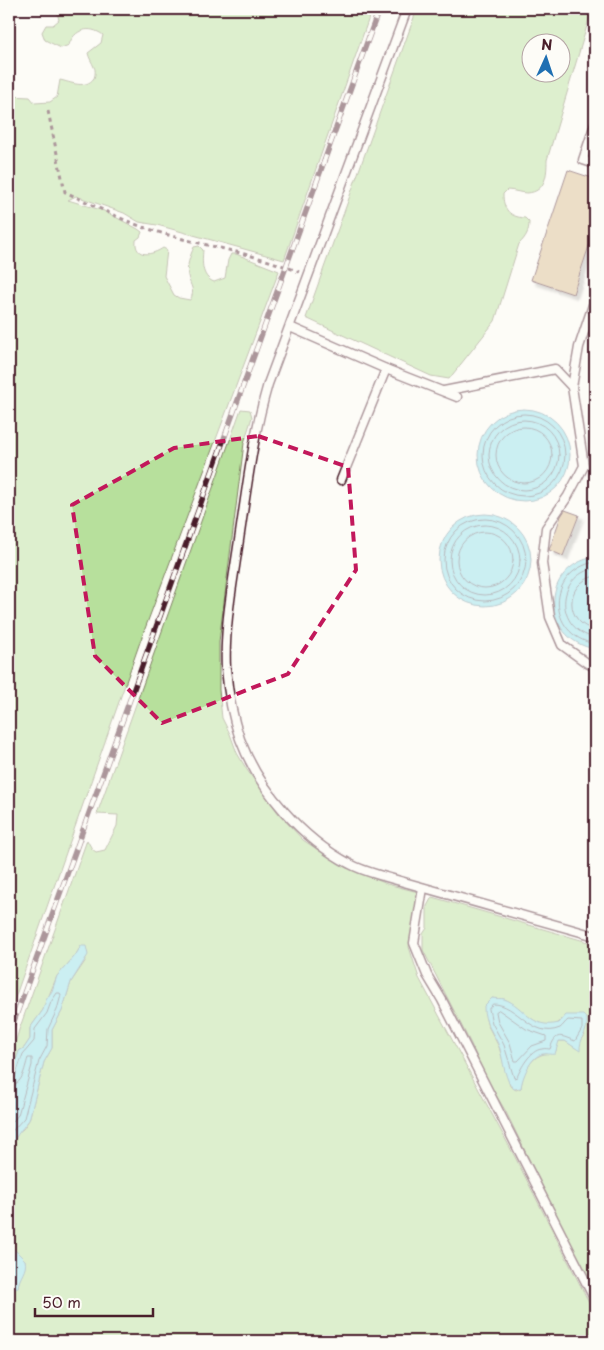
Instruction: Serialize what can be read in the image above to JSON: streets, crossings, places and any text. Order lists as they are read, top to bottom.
{
  "scale_bar": "50 m",
  "north": "top"
}
